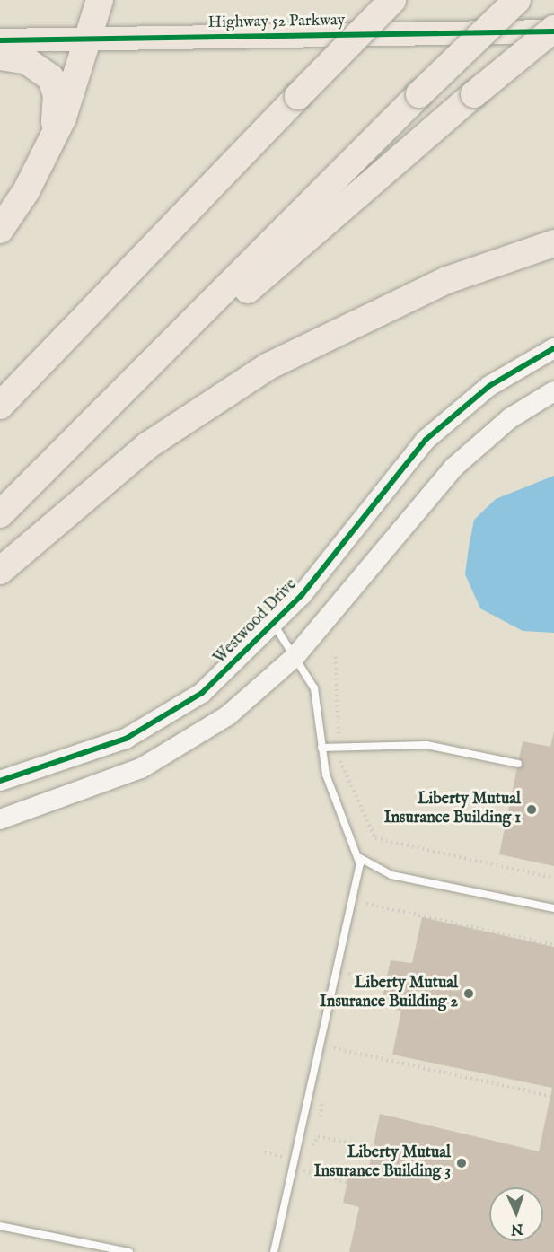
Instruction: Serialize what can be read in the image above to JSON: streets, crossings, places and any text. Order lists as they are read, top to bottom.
{
  "streets": {
    "main road": ["Highway 52 Parkway"],
    "street": ["Westwood Drive"]
  },
  "places": ["Liberty Mutual Insurance Building 1", "Liberty Mutual Insurance Building 2", "Liberty Mutual Insurance Building 3"],
  "north": "bottom"
}
